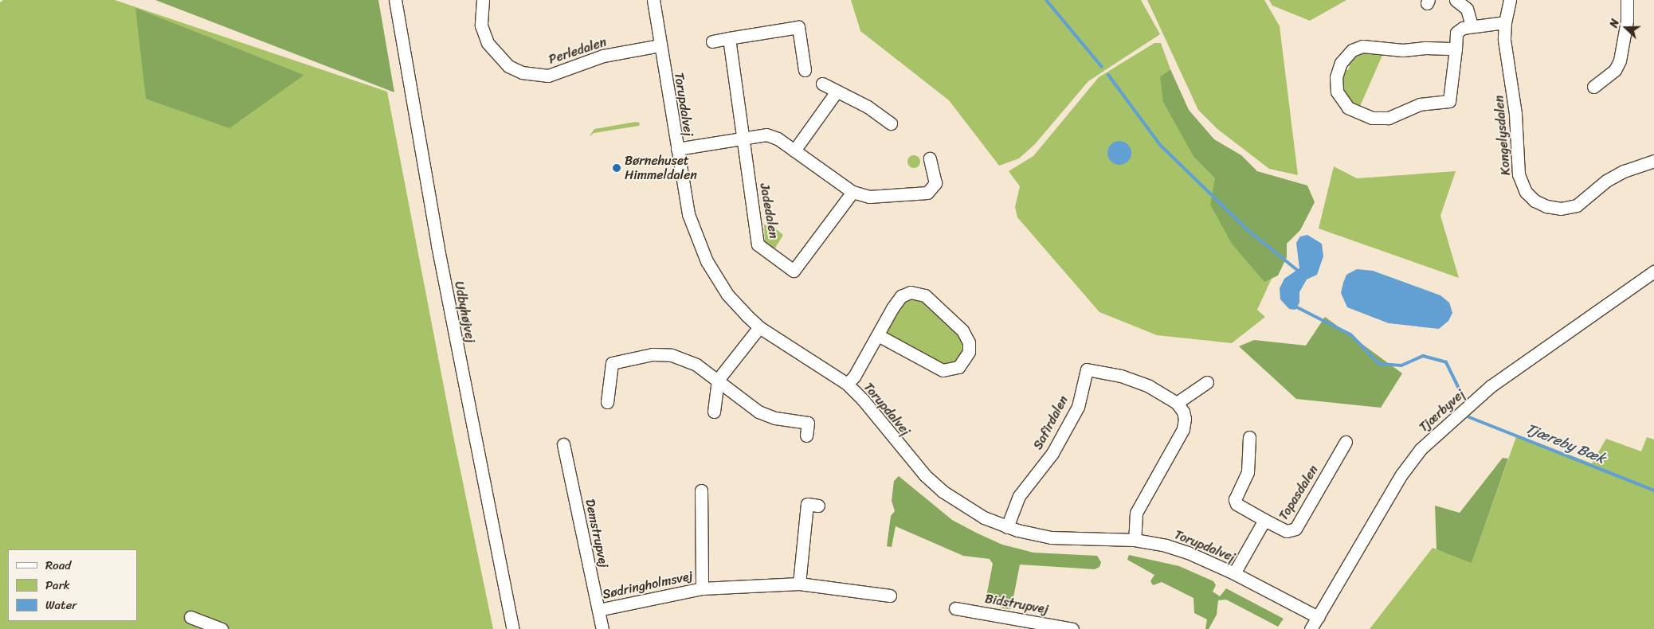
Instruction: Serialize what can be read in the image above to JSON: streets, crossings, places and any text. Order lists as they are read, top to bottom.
{
  "streets": {
    "street": [
      "Perledalen",
      "Torupdalvej",
      "Kongelysdalen",
      "Jadedalen",
      "Udbyhøjvej",
      "Tjærbyvej",
      "Safirdalen",
      "Topasdalen",
      "Demstrupvej",
      "Sødringholmsvej",
      "Bidstrupvej"
    ]
  },
  "crossings": [
    ["Perledalen", "Torupdalvej"],
    ["Torupdalvej", "Tjærbyvej"],
    ["Torupdalvej", "Safirdalen"],
    ["Torupdalvej", "Topasdalen"],
    ["Demstrupvej", "Sødringholmsvej"]
  ],
  "water": ["Tjæreby Bæk"],
  "places": ["Børnehuset Himmeldalen"],
  "legend": ["Road", "Park", "Water"],
  "north": "left"
}
